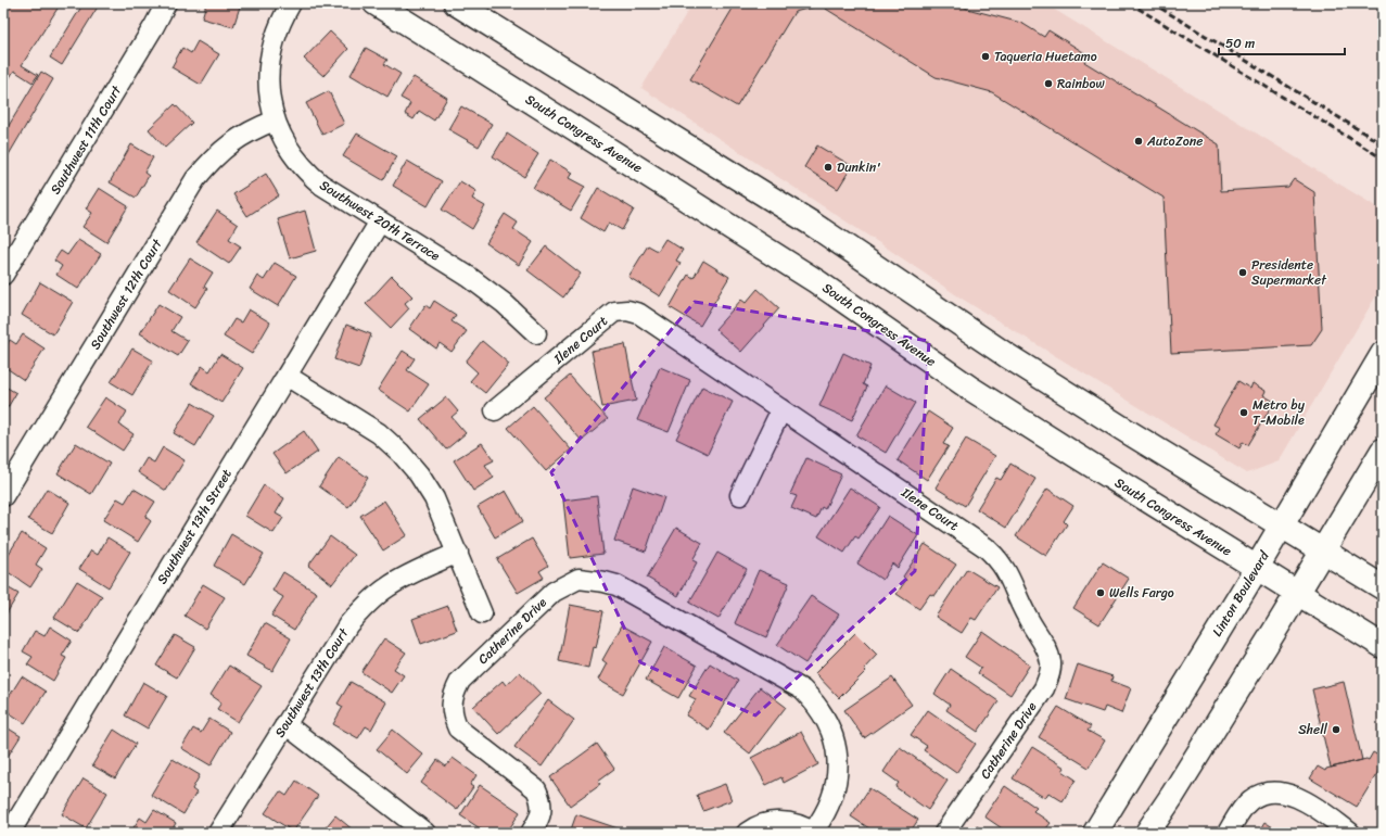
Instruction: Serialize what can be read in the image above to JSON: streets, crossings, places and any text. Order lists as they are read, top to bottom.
{
  "streets": {
    "main road": ["South Congress Avenue", "Linton Boulevard"],
    "street": [
      "Southwest 11th Court",
      "Southwest 20th Terrace",
      "Southwest 12th Court",
      "Ilene Court",
      "Southwest 13th Street",
      "Catherine Drive",
      "Southwest 13th Court"
    ]
  },
  "crossings": [
    ["South Congress Avenue", "Linton Boulevard"],
    ["Southwest 20th Terrace", "Southwest 12th Court"],
    ["Southwest 20th Terrace", "Southwest 13th Street"],
    ["Ilene Court", "Catherine Drive"]
  ],
  "places": [
    "Taqueria Huetamo",
    "Rainbow",
    "AutoZone",
    "Dunkin'",
    "Presidente Supermarket",
    "Metro by T-Mobile",
    "Wells Fargo",
    "Shell"
  ],
  "scale_bar": "50 m"
}
